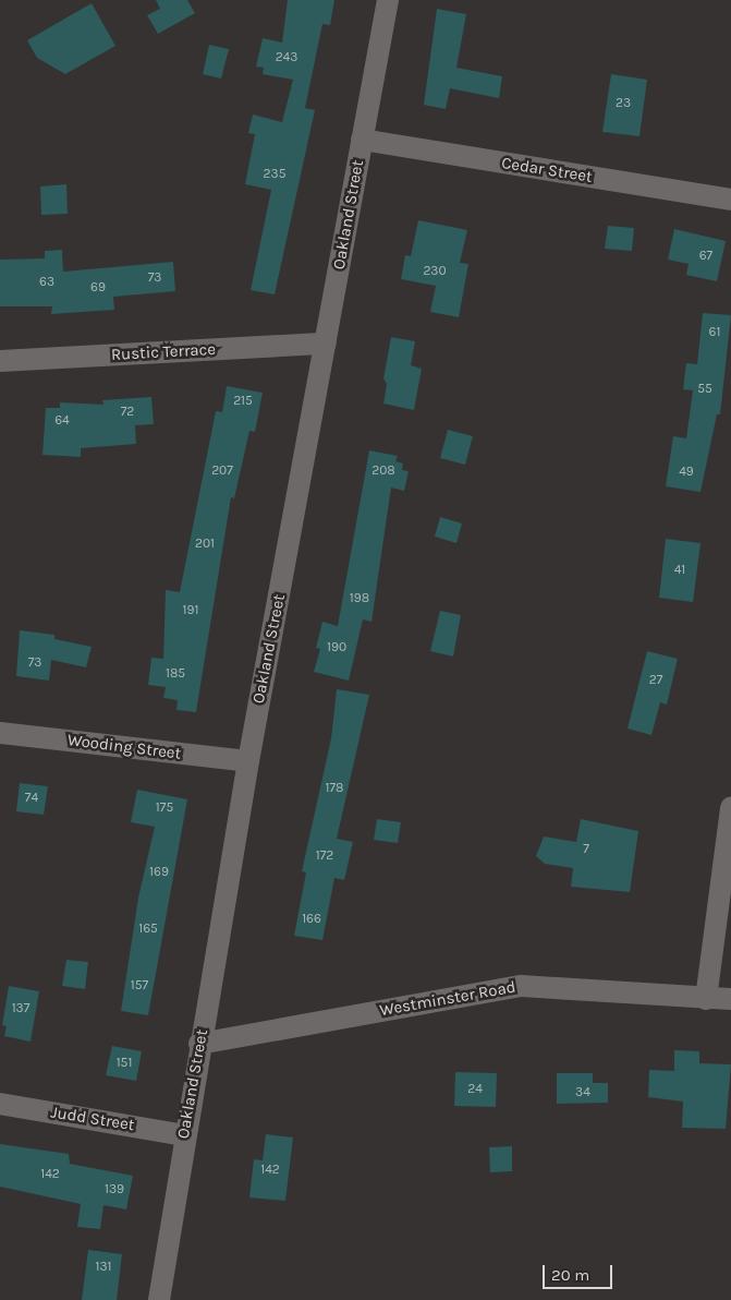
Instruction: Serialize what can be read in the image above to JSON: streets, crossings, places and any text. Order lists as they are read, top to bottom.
{
  "streets": {
    "street": [
      "Cedar Street",
      "Oakland Street",
      "Rustic Terrace",
      "Wooding Street",
      "Westminster Road",
      "Judd Street"
    ]
  },
  "crossings": [
    ["Cedar Street", "Oakland Street"],
    ["Oakland Street", "Rustic Terrace"],
    ["Oakland Street", "Wooding Street"],
    ["Oakland Street", "Westminster Road"],
    ["Oakland Street", "Judd Street"]
  ],
  "house_numbers": [
    "243",
    "23",
    "235",
    "67",
    "230",
    "73",
    "63",
    "69",
    "61",
    "55",
    "215",
    "72",
    "64",
    "207",
    "208",
    "49",
    "201",
    "41",
    "198",
    "191",
    "190",
    "73",
    "185",
    "27",
    "178",
    "74",
    "175",
    "7",
    "172",
    "169",
    "166",
    "165",
    "157",
    "137",
    "151",
    "24",
    "34",
    "142",
    "142",
    "139",
    "131"
  ],
  "scale_bar": "20 m"
}
